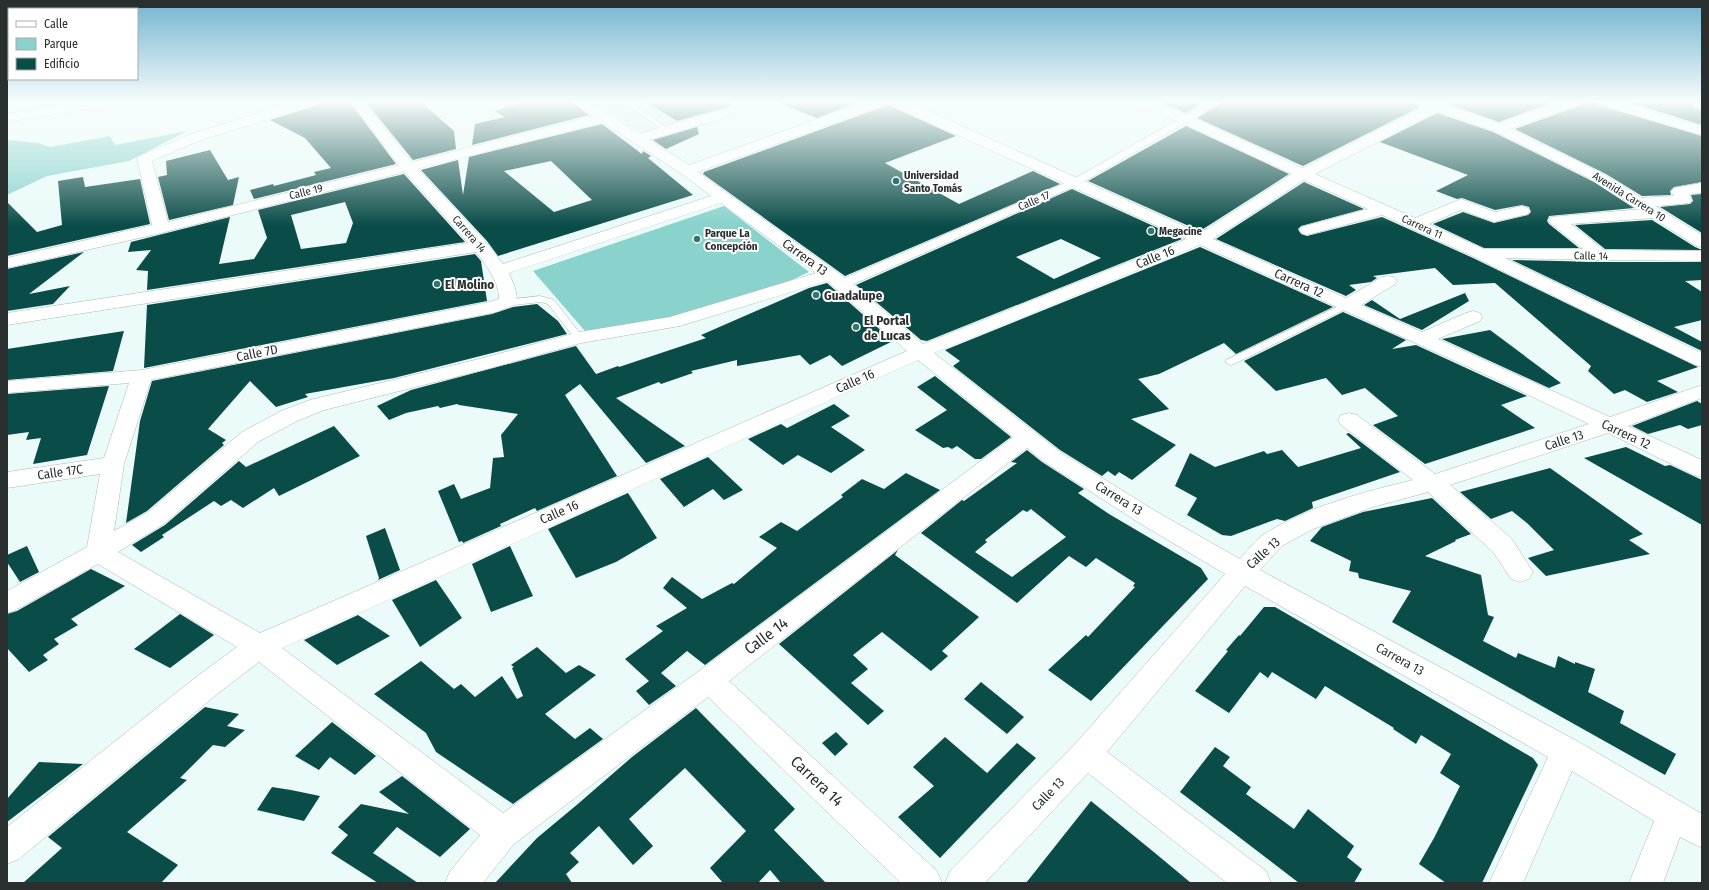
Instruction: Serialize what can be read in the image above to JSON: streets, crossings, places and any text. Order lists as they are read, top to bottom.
{
  "streets": {
    "street": [
      "Calle 19",
      "Avenida Carrera 10",
      "Calle 17",
      "Carrera 11",
      "Carrera 14",
      "Calle 14",
      "Carrera 13",
      "Calle 16",
      "Carrera 12",
      "Calle 7D",
      "Calle 13",
      "Calle 17C"
    ]
  },
  "crossings": [
    ["Calle 19", "Carrera 14"],
    ["Calle 17", "Carrera 13"],
    ["Calle 17", "Carrera 12"],
    ["Carrera 11", "Calle 14"],
    ["Carrera 11", "Calle 16"],
    ["Carrera 14", "Calle 14"],
    ["Carrera 14", "Calle 7D"],
    ["Calle 14", "Carrera 13"],
    ["Carrera 13", "Calle 16"],
    ["Carrera 13", "Calle 13"],
    ["Calle 16", "Carrera 12"],
    ["Carrera 12", "Calle 13"]
  ],
  "places": [
    "Universidad Santo Tomás",
    "Megacine",
    "Parque La Concepción",
    "El Molino",
    "Guadalupe",
    "El Portal de Lucas"
  ],
  "legend": ["Calle", "Parque", "Edificio"]
}
